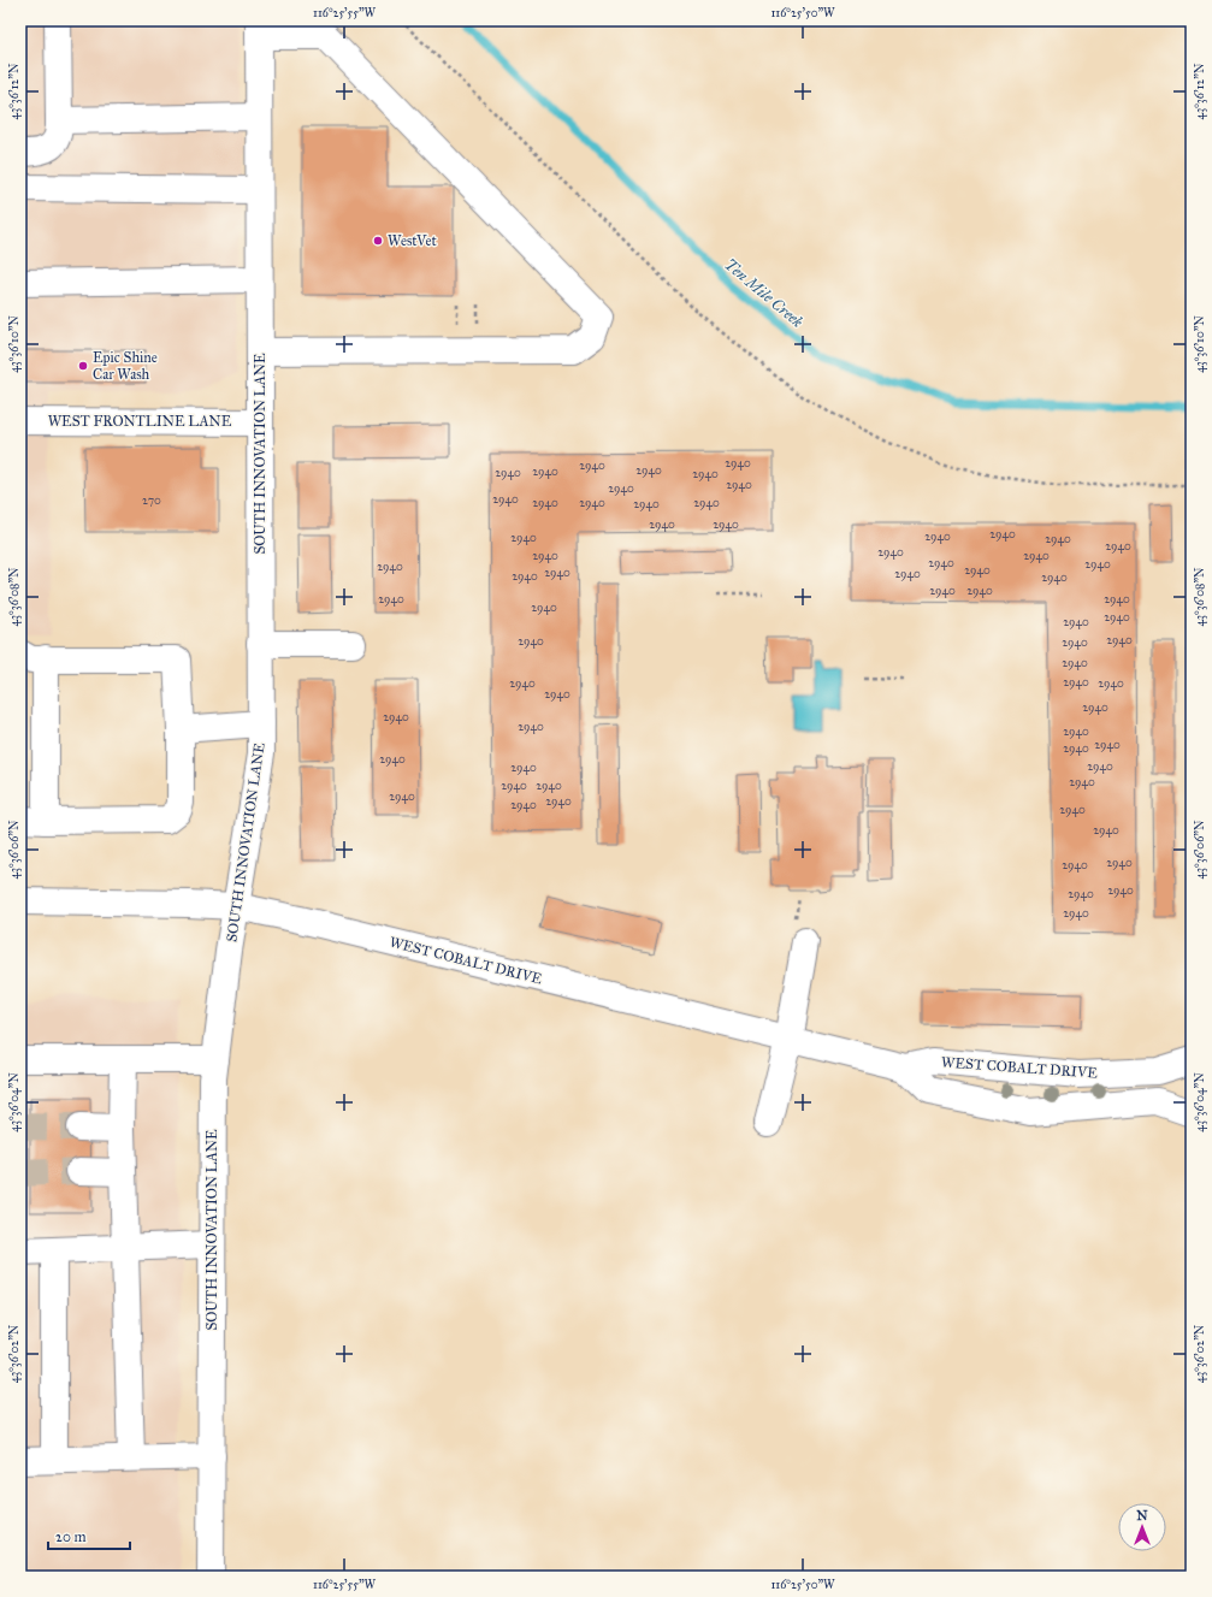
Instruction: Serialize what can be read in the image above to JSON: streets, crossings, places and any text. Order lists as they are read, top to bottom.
{
  "streets": {
    "street": ["WEST FRONTLINE LANE", "SOUTH INNOVATION LANE", "WEST COBALT DRIVE"]
  },
  "crossings": [
    ["WEST FRONTLINE LANE", "SOUTH INNOVATION LANE"],
    ["SOUTH INNOVATION LANE", "WEST COBALT DRIVE"]
  ],
  "water": ["Ten Mile Creek"],
  "places": ["WestVet", "Epic Shine Car Wash"],
  "house_numbers": [
    "2940",
    "2940",
    "2940",
    "2940",
    "2940",
    "2940",
    "2940",
    "2940",
    "2940",
    "270",
    "2940",
    "2940",
    "2940",
    "2940",
    "2940",
    "2940",
    "2940",
    "2940",
    "2940",
    "2940",
    "2940",
    "2940",
    "2940",
    "2940",
    "2940",
    "2940",
    "2940",
    "2940",
    "2940",
    "2940",
    "2940",
    "2940",
    "2940",
    "2940",
    "2940",
    "2940",
    "2940",
    "2940",
    "2940",
    "2940",
    "2940",
    "2940",
    "2940",
    "2940",
    "2940",
    "2940",
    "2940",
    "2940",
    "2940",
    "2940",
    "2940",
    "2940",
    "2940",
    "2940",
    "2940",
    "2940",
    "2940",
    "2940",
    "2940",
    "2940",
    "2940",
    "2940",
    "2940",
    "2940",
    "2940",
    "2940",
    "2940",
    "2940",
    "2940"
  ],
  "scale_bar": "20 m",
  "north": "top",
  "coordinates": [
    "116°25'55\"W",
    "116°25'50\"W",
    "43°36'12\"N",
    "43°36'10\"N",
    "43°36'08\"N",
    "43°36'06\"N",
    "43°36'04\"N",
    "43°36'02\"N"
  ]
}
